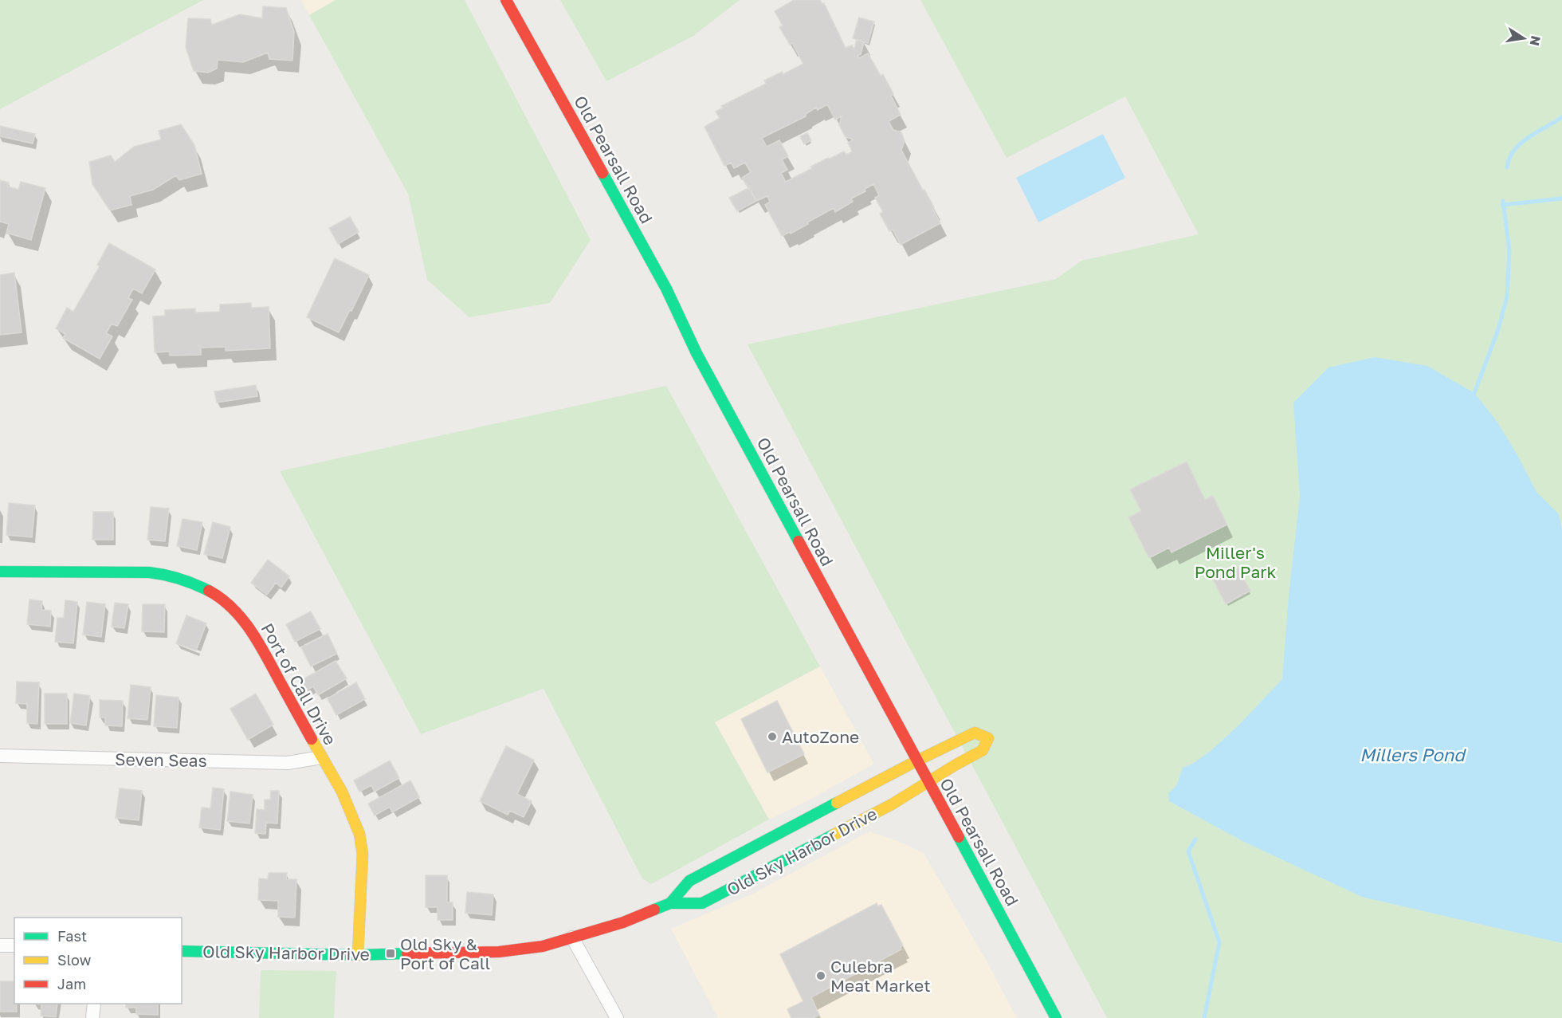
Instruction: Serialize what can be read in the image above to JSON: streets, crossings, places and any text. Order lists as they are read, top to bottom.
{
  "streets": {
    "street": [
      "Old Pearsall Road",
      "Port of Call Drive",
      "Seven Seas",
      "Old Sky Harbor Drive"
    ]
  },
  "crossings": [
    ["Old Pearsall Road", "Old Sky Harbor Drive"],
    ["Port of Call Drive", "Seven Seas"],
    ["Port of Call Drive", "Old Sky Harbor Drive"]
  ],
  "water": ["Millers Pond"],
  "parks": ["Miller's Pond Park"],
  "places": {
    "other": ["AutoZone", "Culebra Meat Market"],
    "transit": ["Old Sky & Port of Call"]
  },
  "legend": ["Fast", "Slow", "Jam"],
  "north": "right"
}
